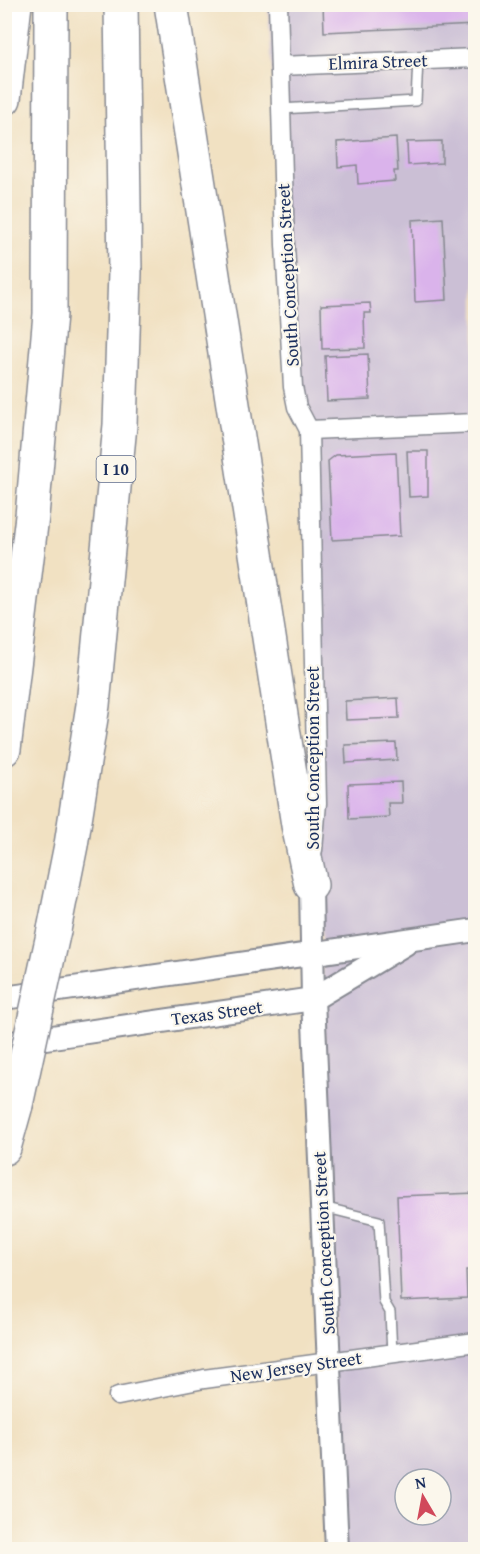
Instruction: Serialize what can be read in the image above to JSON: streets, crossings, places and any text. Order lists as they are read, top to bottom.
{
  "streets": {
    "highway": ["I 10"],
    "street": [
      "Elmira Street",
      "South Conception Street",
      "Texas Street",
      "New Jersey Street"
    ]
  },
  "crossings": [
    ["Elmira Street", "South Conception Street"],
    ["South Conception Street", "Texas Street"],
    ["South Conception Street", "New Jersey Street"]
  ],
  "north": "top"
}
